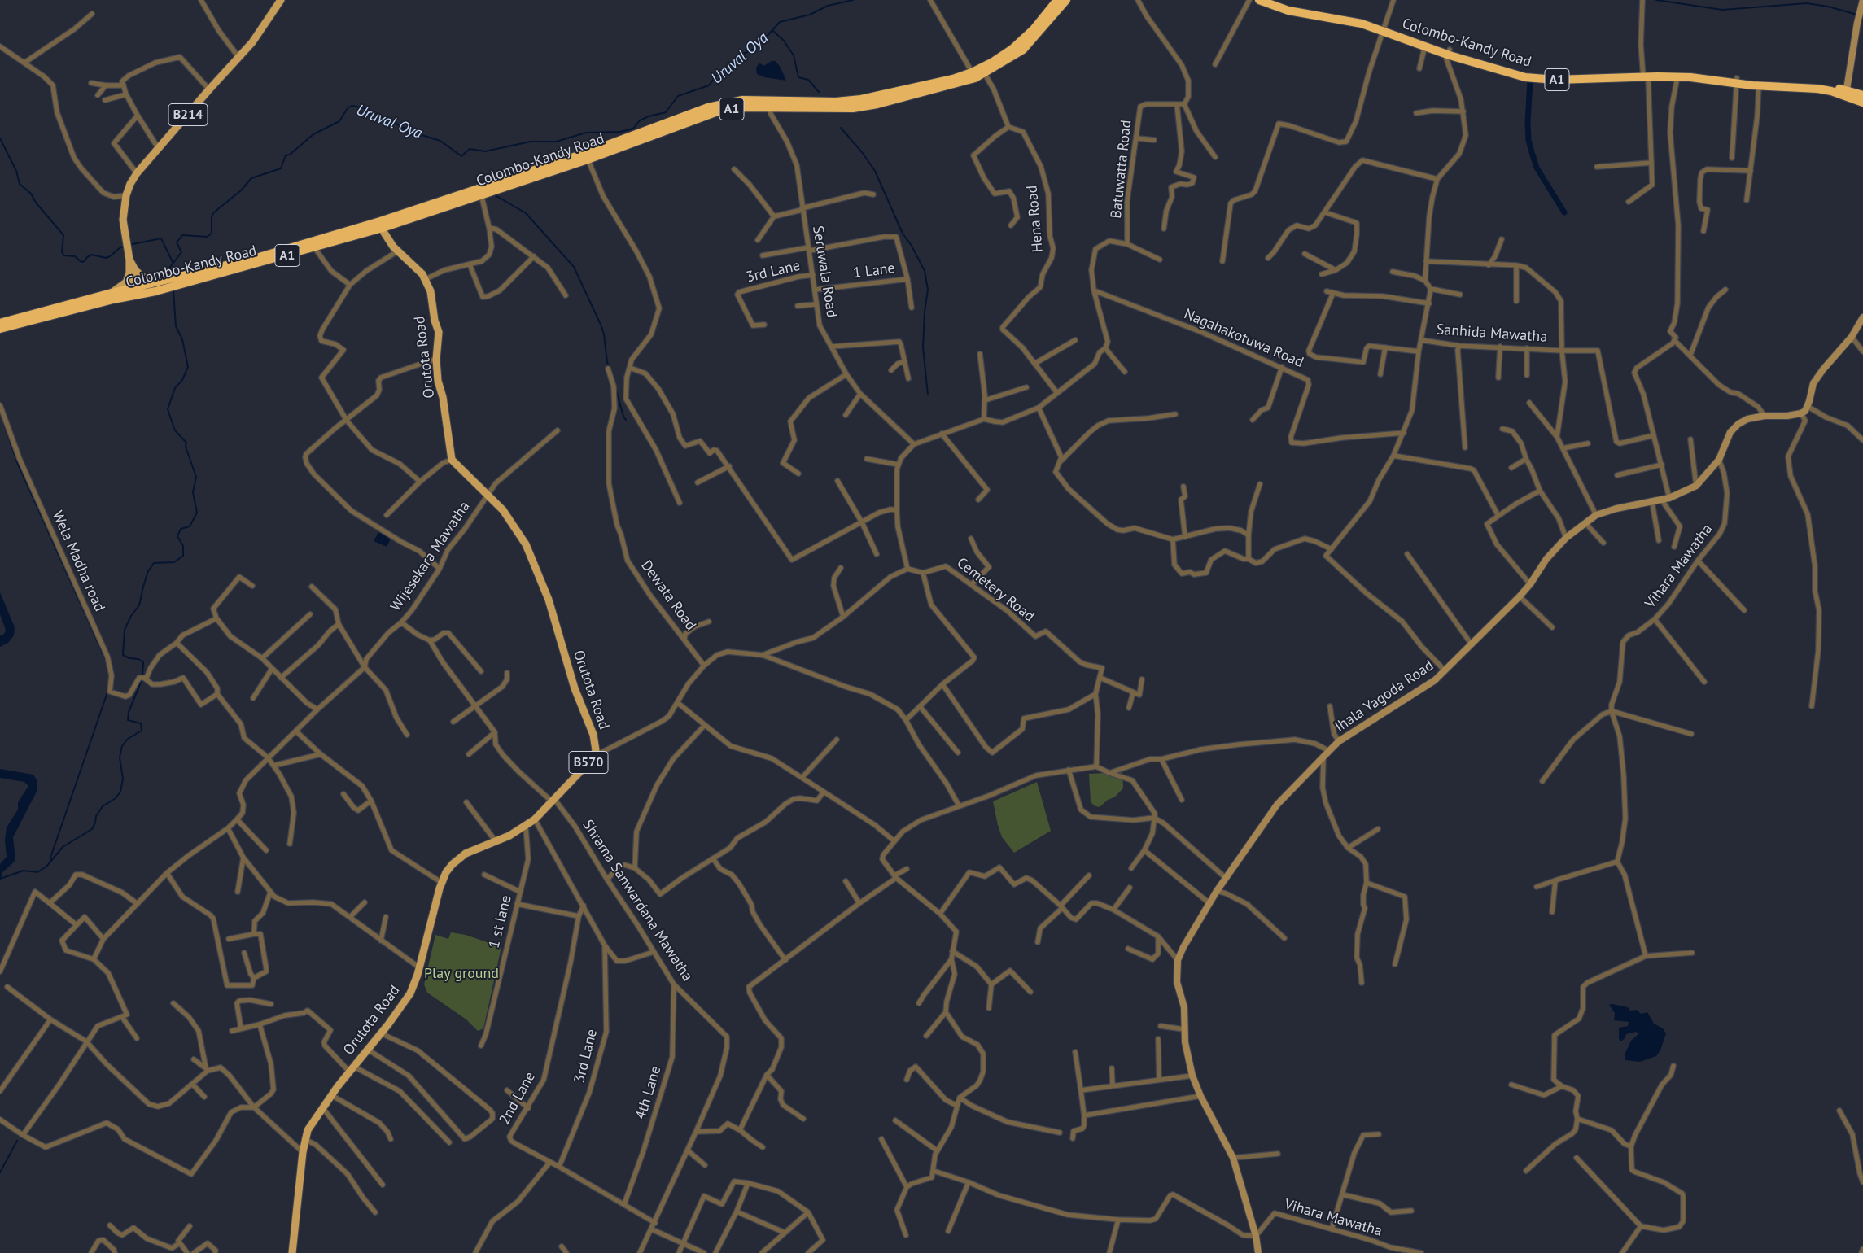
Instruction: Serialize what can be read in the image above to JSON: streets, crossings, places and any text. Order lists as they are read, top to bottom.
{
  "streets": {
    "highway": ["Colombo-Kandy Road", "A1"],
    "main road": ["B214", "Orutota Road", "B570"],
    "street": [
      "Batuwatta Road",
      "Hena Road",
      "1 Lane",
      "3rd Lane",
      "Seruwala Road",
      "Sanhida Mawatha",
      "Nagahakotuwa Road",
      "Wijesekara Mawatha",
      "Wela Madha road",
      "Vihara Mawatha",
      "Cemetery Road",
      "Dewata Road",
      "Ihala Yagoda Road",
      "Shrama Sanwardana Mawatha",
      "1 st lane",
      "4th Lane",
      "2nd Lane"
    ]
  },
  "crossings": [
    ["Colombo-Kandy Road", "B214"],
    ["Colombo-Kandy Road", "Seruwala Road"],
    ["Colombo-Kandy Road", "Orutota Road"],
    ["1 Lane", "Seruwala Road"],
    ["3rd Lane", "Seruwala Road"],
    ["3rd Lane", "2nd Lane"],
    ["Orutota Road", "Wijesekara Mawatha"],
    ["Orutota Road", "Shrama Sanwardana Mawatha"],
    ["Orutota Road", "1 st lane"],
    ["Vihara Mawatha", "Ihala Yagoda Road"],
    ["Shrama Sanwardana Mawatha", "4th Lane"],
    ["Shrama Sanwardana Mawatha", "2nd Lane"],
    ["4th Lane", "2nd Lane"]
  ],
  "water": ["Uruval Oya"],
  "parks": ["Play ground"]
}
